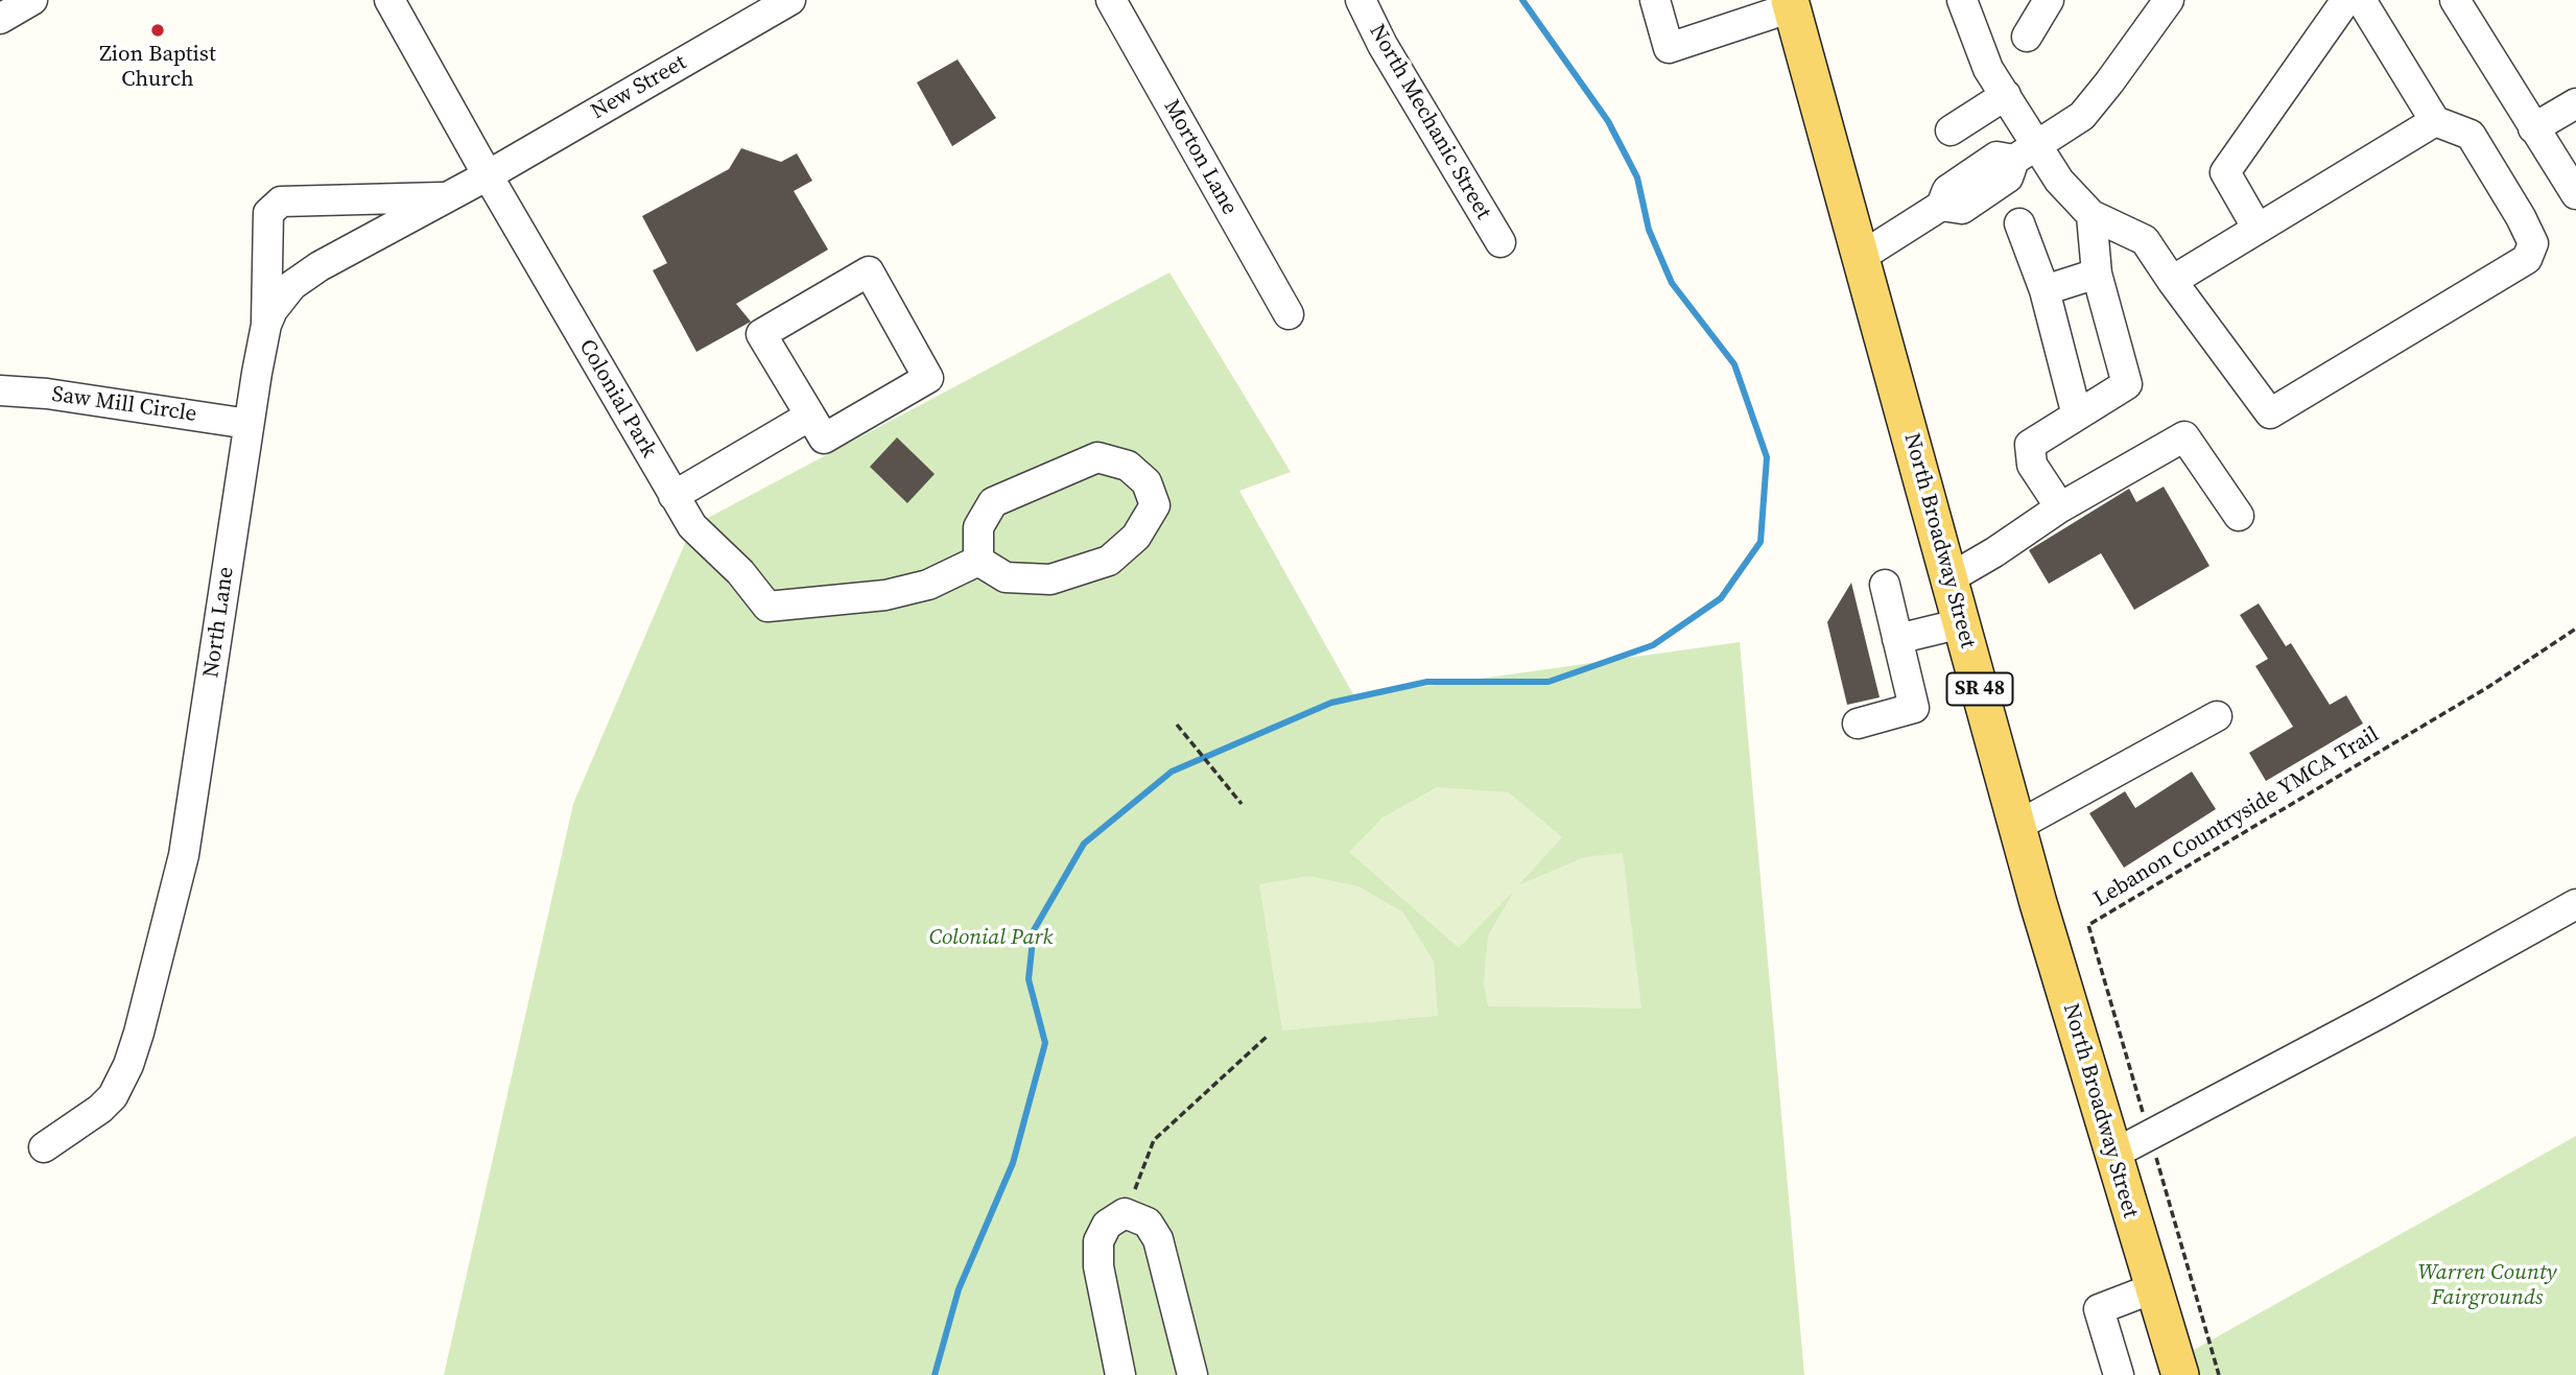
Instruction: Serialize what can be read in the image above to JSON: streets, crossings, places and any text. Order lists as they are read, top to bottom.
{
  "streets": {
    "main road": ["North Broadway Street", "SR 48"],
    "street": [
      "New Street",
      "North Mechanic Street",
      "Morton Lane",
      "Colonial Park",
      "Saw Mill Circle",
      "North Lane"
    ],
    "path": ["Lebanon Countryside YMCA Trail"]
  },
  "crossings": [
    ["New Street", "Colonial Park"],
    ["New Street", "North Lane"],
    ["Colonial Park", "North Lane"],
    ["Saw Mill Circle", "North Lane"]
  ],
  "parks": ["Colonial Park", "Warren County Fairgrounds"],
  "places": ["Zion Baptist Church"]
}
